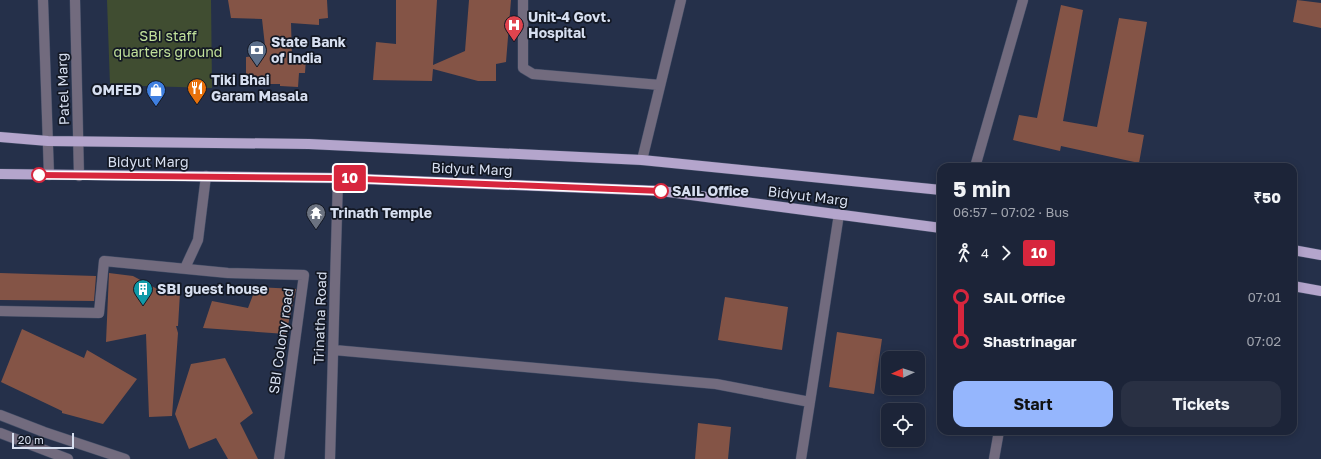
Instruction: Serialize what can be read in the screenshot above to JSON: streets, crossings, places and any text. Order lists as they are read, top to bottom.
{
  "streets": {
    "main road": ["Bidyut Marg"],
    "street": ["Patel Marg", "Trinatha Road", "SBI Colony road"]
  },
  "crossings": [
    ["Patel Marg", "Bidyut Marg"],
    ["Bidyut Marg", "Trinatha Road"]
  ],
  "parks": ["SBI staff quarters ground"],
  "places": {
    "hospital": ["Unit-4 Govt. Hospital"],
    "bank": ["State Bank of India"],
    "restaurant": ["Tiki Bhai Garam Masala"],
    "shop": ["OMFED"],
    "other": ["SAIL Office"],
    "temple": ["Trinath Temple"],
    "building": ["SBI guest house"]
  },
  "lines": ["bus line 10"],
  "scale_bar": "20 m",
  "north": "left",
  "page": {
    "on_map": "10",
    "heading": ["5 min", "06:57 – 07:02 · Bus", "₹50"],
    "legs": ["4", "10"],
    "list": [
      {
        "name": "SAIL Office",
        "value": "07:01"
      },
      {
        "name": "Shastrinagar",
        "value": "07:02"
      }
    ],
    "buttons": ["Start", "Tickets"],
    "scale": "20 m"
  }
}
